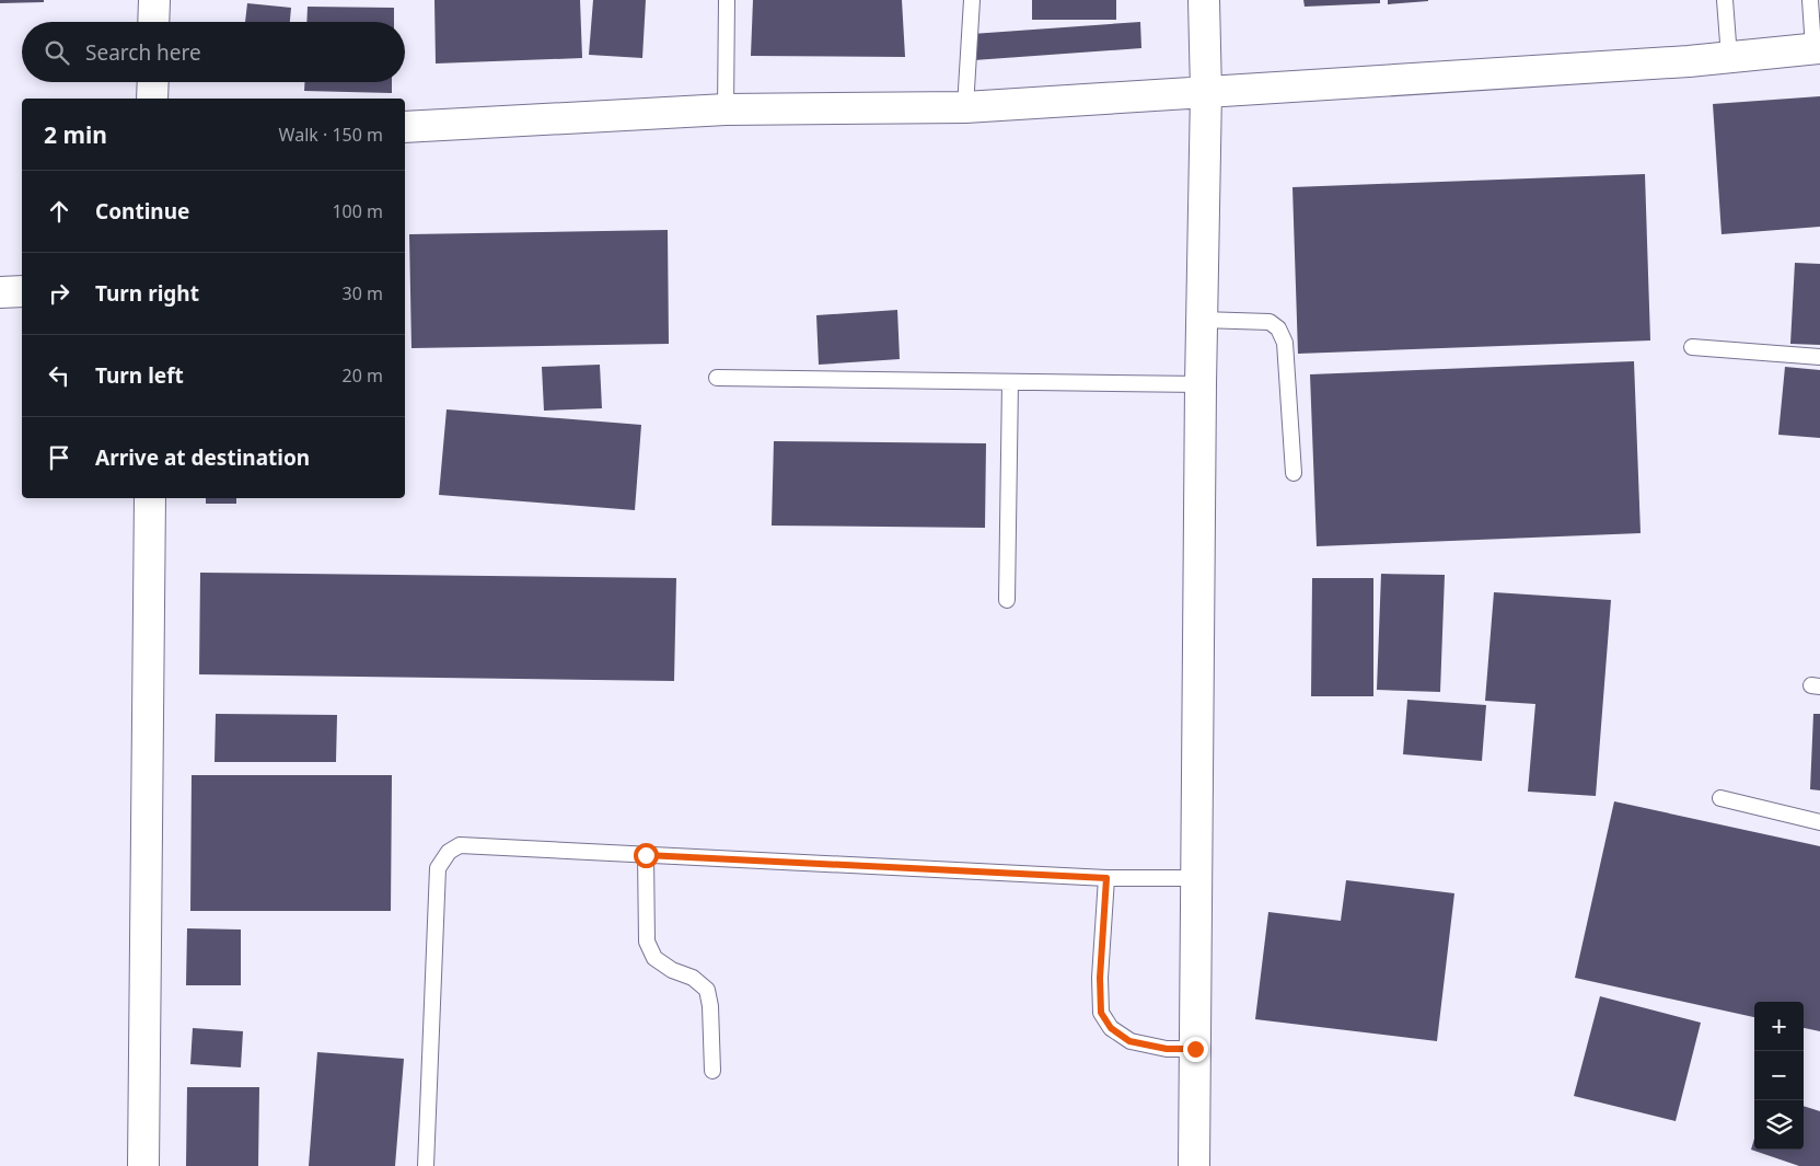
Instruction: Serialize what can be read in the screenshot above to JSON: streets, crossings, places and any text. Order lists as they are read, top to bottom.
{
  "page": {
    "search": "Search here",
    "heading": ["2 min", "Walk · 150 m"],
    "list": [
      ["Continue", "100 m"],
      ["Turn right", "30 m"],
      ["Turn left", "20 m"],
      "Arrive at destination"
    ],
    "map_buttons": ["+", "−"]
  }
}
